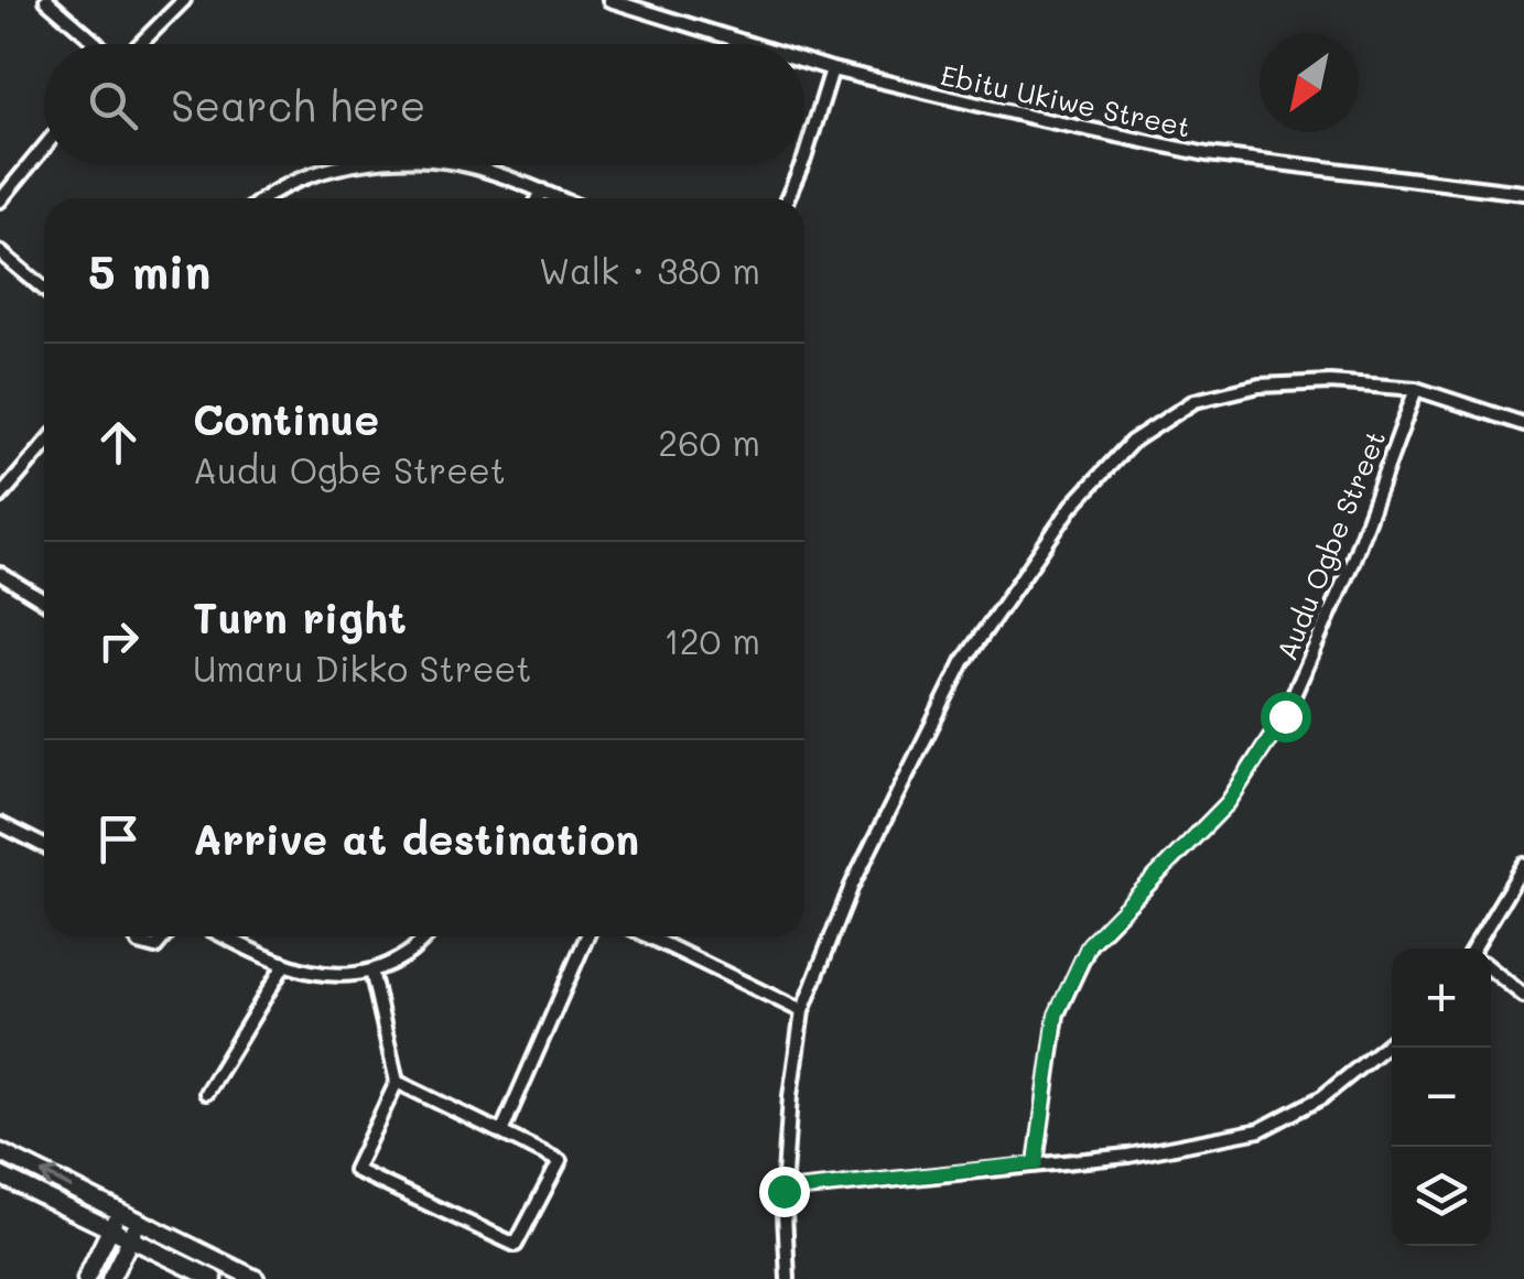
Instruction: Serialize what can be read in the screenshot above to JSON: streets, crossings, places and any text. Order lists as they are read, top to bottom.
{
  "streets": {
    "street": ["Ebitu Ukiwe Street", "Audu Ogbe Street"]
  },
  "north": "bottom left",
  "page": {
    "search": "Search here",
    "heading": ["5 min", "Walk · 380 m"],
    "list": [
      ["Continue", "Audu Ogbe Street", "260 m"],
      ["Turn right", "Umaru Dikko Street", "120 m"],
      "Arrive at destination"
    ],
    "map_buttons": ["+", "−"]
  }
}
